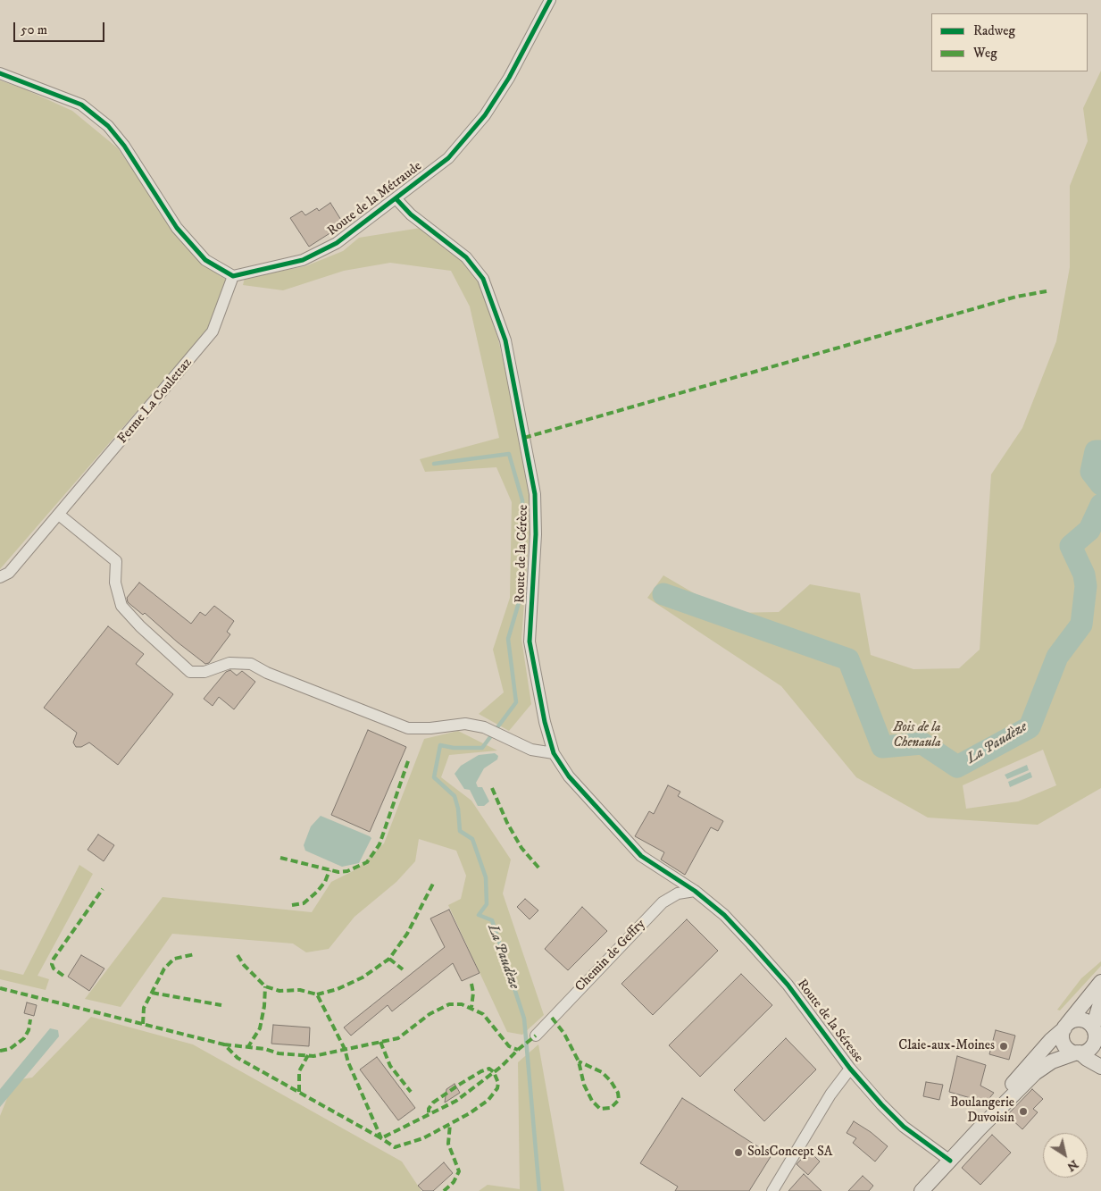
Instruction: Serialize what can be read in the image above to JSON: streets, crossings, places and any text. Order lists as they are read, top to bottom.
{
  "streets": {
    "street": [
      "Route de la Métraude",
      "Ferme La Coulettaz",
      "Route de la Cérèce",
      "Chemin de Geffry",
      "Route de la Séresse"
    ]
  },
  "crossings": [
    ["Route de la Métraude", "Ferme La Coulettaz"],
    ["Route de la Métraude", "Route de la Cérèce"],
    ["Route de la Cérèce", "Chemin de Geffry"],
    ["Route de la Cérèce", "Route de la Séresse"],
    ["Chemin de Geffry", "Route de la Séresse"]
  ],
  "water": ["La Paudèze"],
  "parks": ["Bois de la Chenaula"],
  "places": ["Claie-aux-Moines", "Boulangerie Duvoisin", "SolsConcept SA"],
  "legend": ["Radweg", "Weg"],
  "scale_bar": "50 m",
  "north": "bottom right"
}
